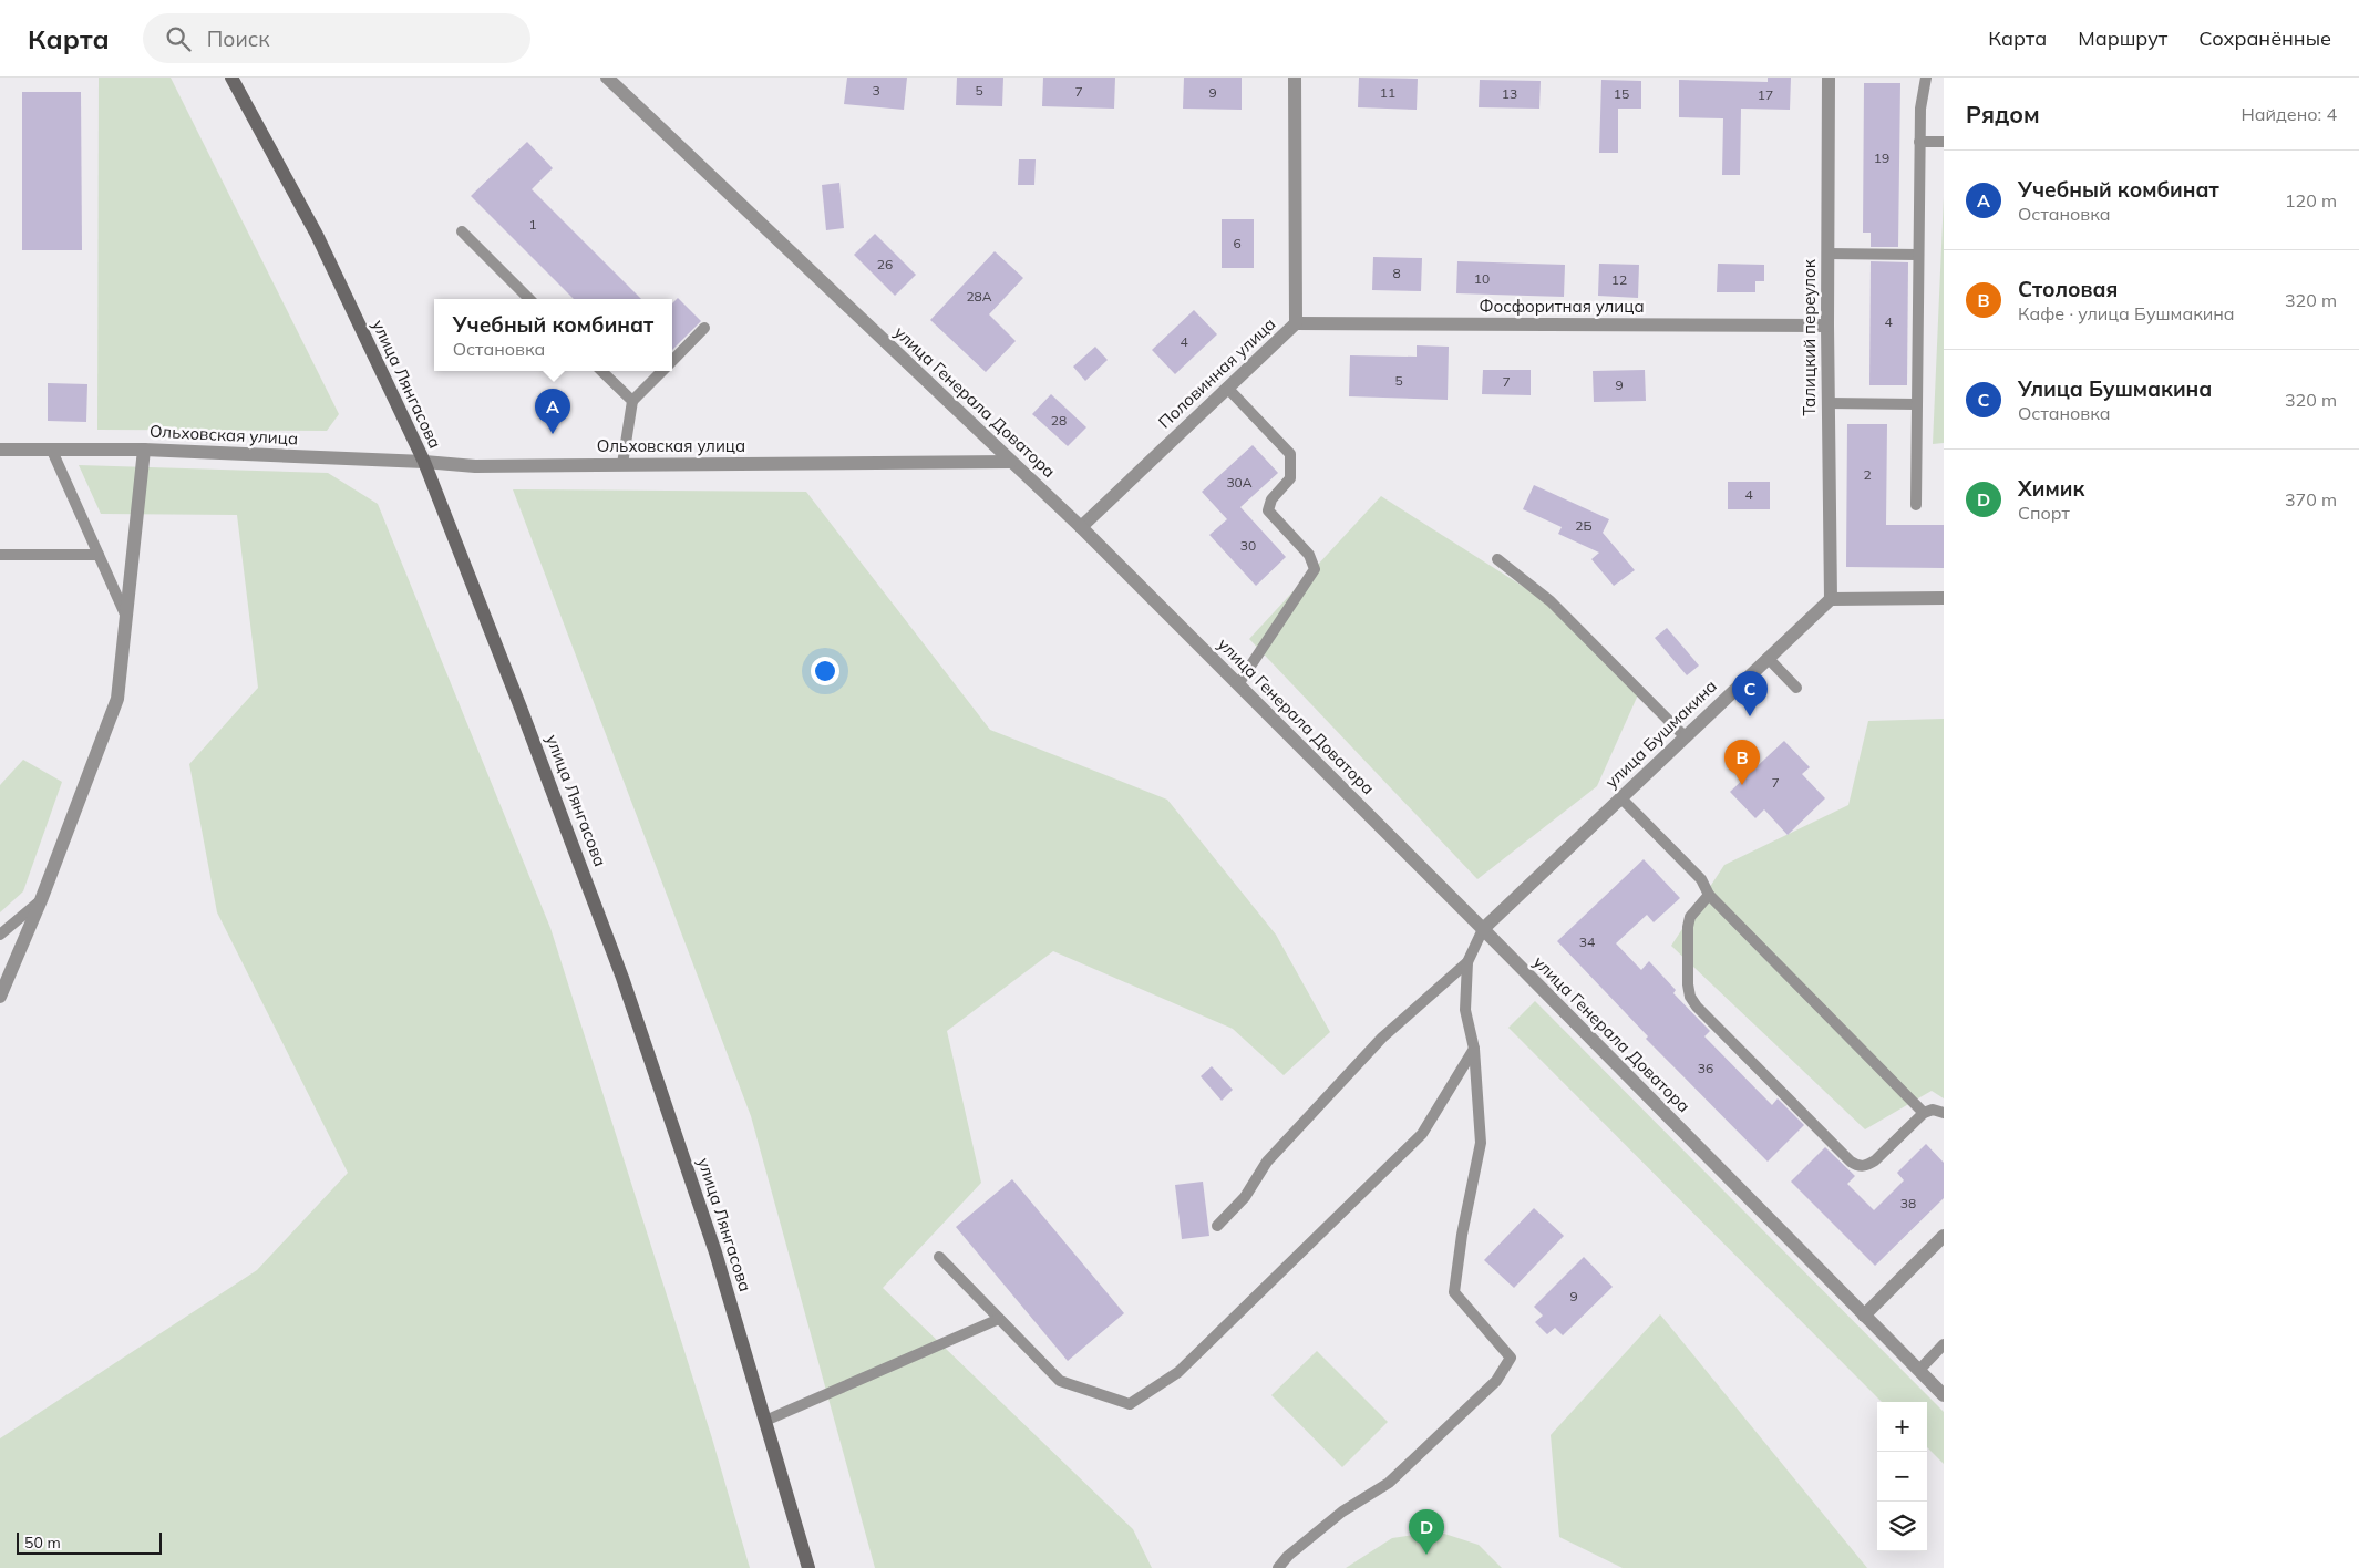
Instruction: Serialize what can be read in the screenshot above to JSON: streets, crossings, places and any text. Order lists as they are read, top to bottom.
{
  "streets": {
    "main road": ["улица Лянгасова"],
    "street": [
      "Фосфоритная улица",
      "Талицкий переулок",
      "Половинная улица",
      "улица Генерала Доватора",
      "Ольховская улица",
      "улица Бушмакина"
    ]
  },
  "crossings": [
    ["Фосфоритная улица", "Талицкий переулок"],
    ["Фосфоритная улица", "Половинная улица"],
    ["Талицкий переулок", "улица Бушмакина"],
    ["Половинная улица", "улица Генерала Доватора"],
    ["улица Лянгасова", "Ольховская улица"],
    ["улица Генерала Доватора", "Ольховская улица"],
    ["улица Генерала Доватора", "улица Бушмакина"]
  ],
  "house_numbers": [
    "3",
    "5",
    "7",
    "9",
    "11",
    "13",
    "15",
    "17",
    "19",
    "1",
    "6",
    "26",
    "8",
    "10",
    "12",
    "28А",
    "4",
    "4",
    "5",
    "7",
    "9",
    "28",
    "2",
    "30А",
    "4",
    "2Б",
    "30",
    "7",
    "34",
    "36",
    "38",
    "9"
  ],
  "scale_bar": "50 m",
  "page": {
    "header": "Карта",
    "search": "Поиск",
    "nav": ["Карта", "Маршрут", "Сохранённые"],
    "heading": ["Рядом", "Найдено: 4"],
    "list": [
      {
        "mark": "A",
        "name": "Учебный комбинат",
        "note": "Остановка",
        "value": "120 m"
      },
      {
        "mark": "B",
        "name": "Столовая",
        "note": "Кафе · улица Бушмакина",
        "value": "320 m"
      },
      {
        "mark": "C",
        "name": "Улица Бушмакина",
        "note": "Остановка",
        "value": "320 m"
      },
      {
        "mark": "D",
        "name": "Химик",
        "note": "Спорт",
        "value": "370 m"
      }
    ],
    "popup": ["Учебный комбинат", "Остановка"],
    "pins": [
      "A",
      "C",
      "B",
      "D"
    ],
    "map_buttons": ["+", "−"],
    "scale": "50 m"
  }
}
